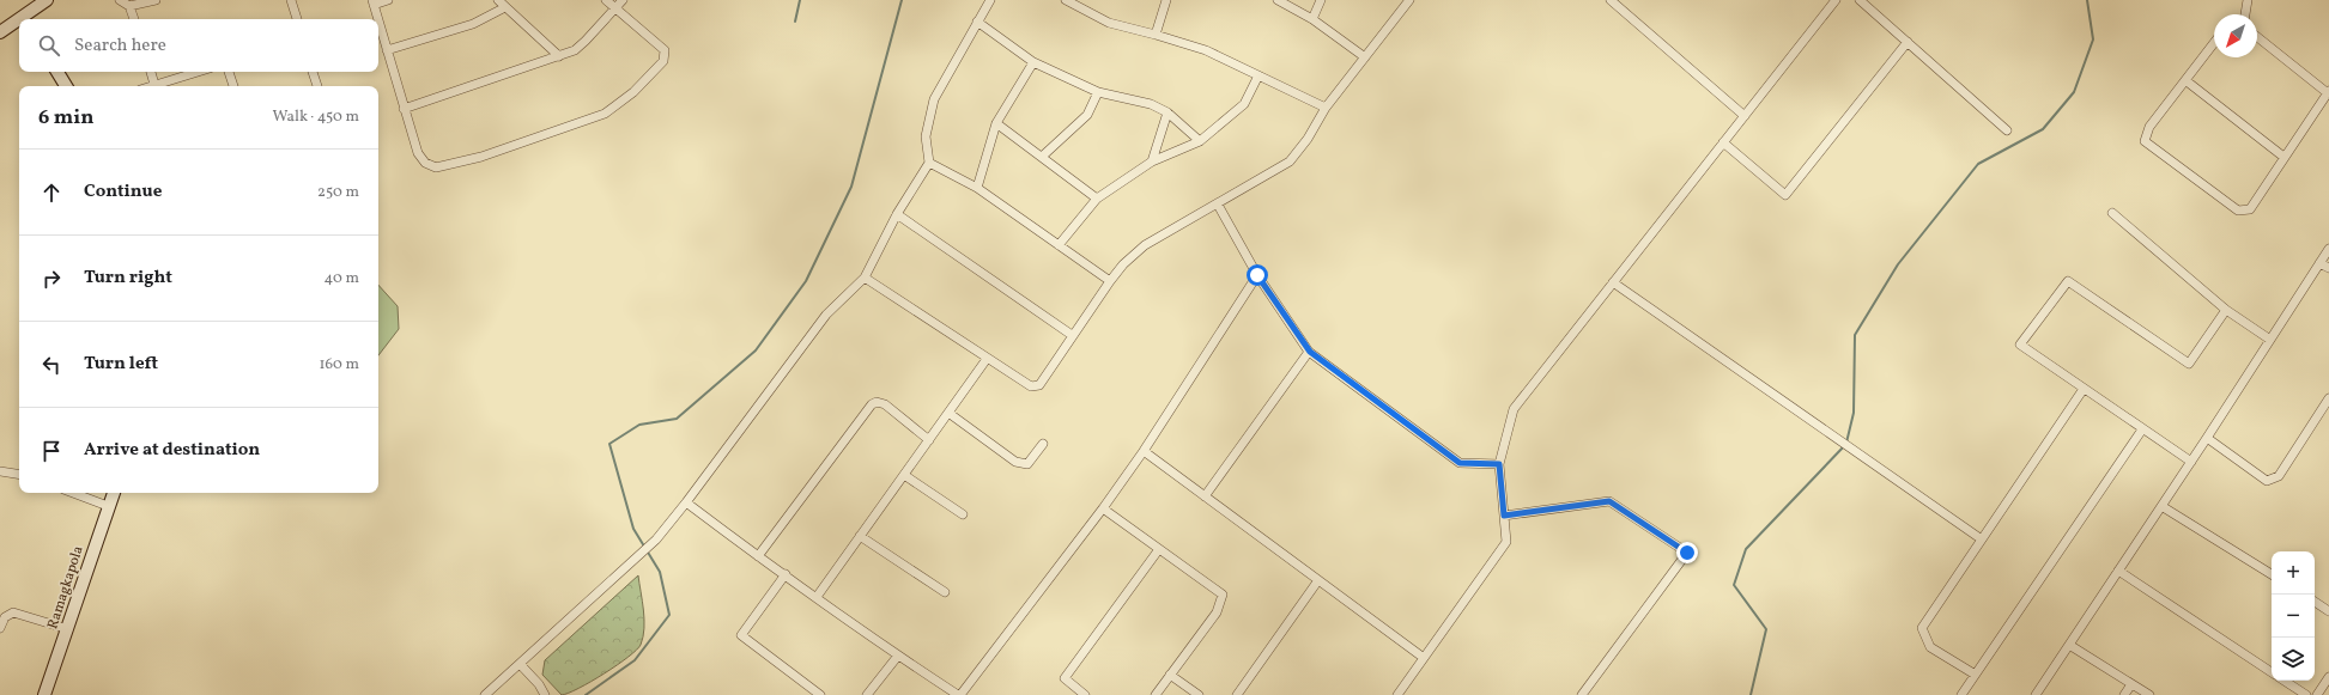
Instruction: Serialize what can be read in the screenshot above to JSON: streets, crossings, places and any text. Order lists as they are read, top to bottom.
{
  "streets": {
    "street": ["Ramagkapola"]
  },
  "north": "bottom left",
  "page": {
    "search": "Search here",
    "heading": ["6 min", "Walk · 450 m"],
    "list": [
      ["Continue", "250 m"],
      ["Turn right", "40 m"],
      ["Turn left", "160 m"],
      "Arrive at destination"
    ],
    "map_buttons": ["+", "−"]
  }
}
